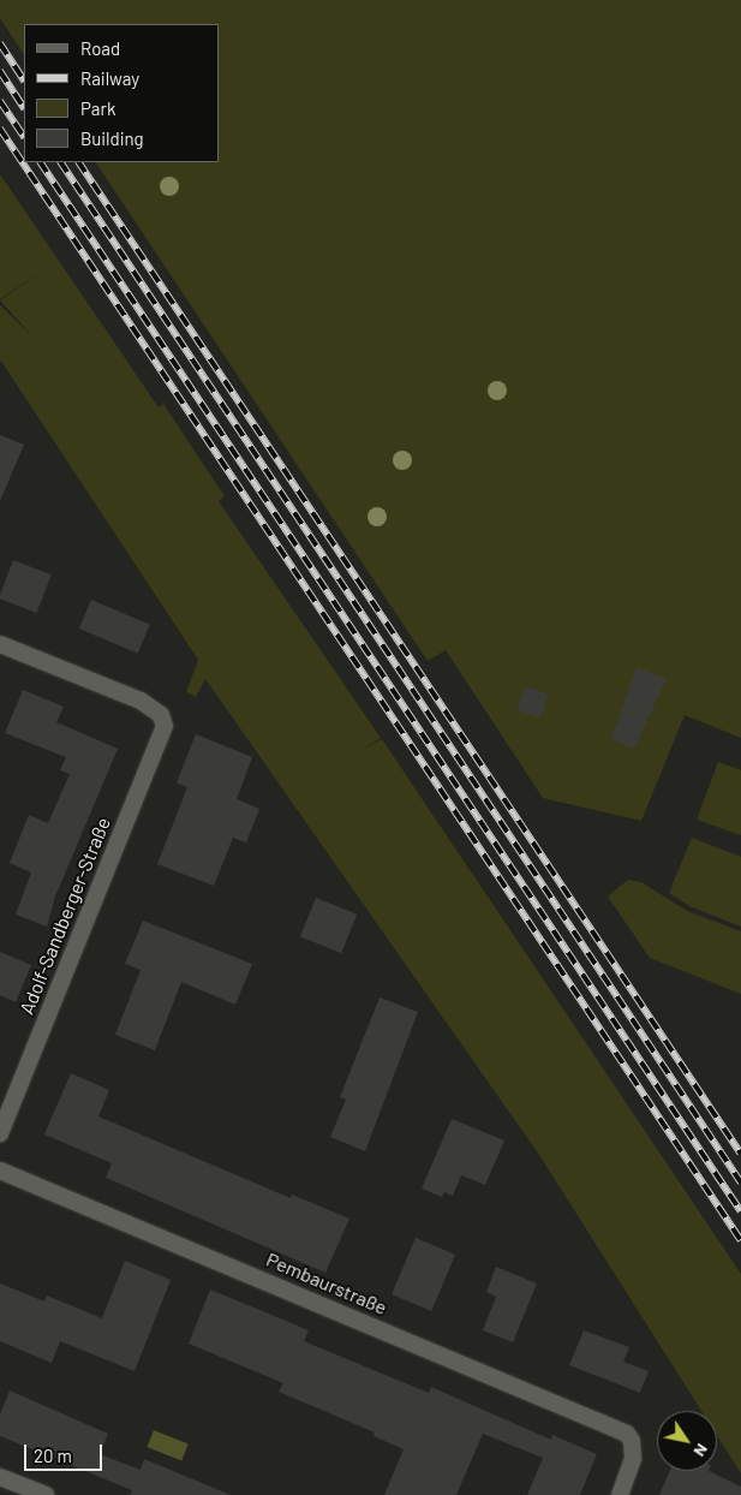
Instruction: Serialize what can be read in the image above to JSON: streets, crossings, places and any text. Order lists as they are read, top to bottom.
{
  "streets": {
    "street": ["Adolf-Sandberger-Straße", "Pembaurstraße"]
  },
  "legend": [
    "Road",
    "Railway",
    "Park",
    "Building"
  ],
  "scale_bar": "20 m",
  "north": "bottom right"
}
